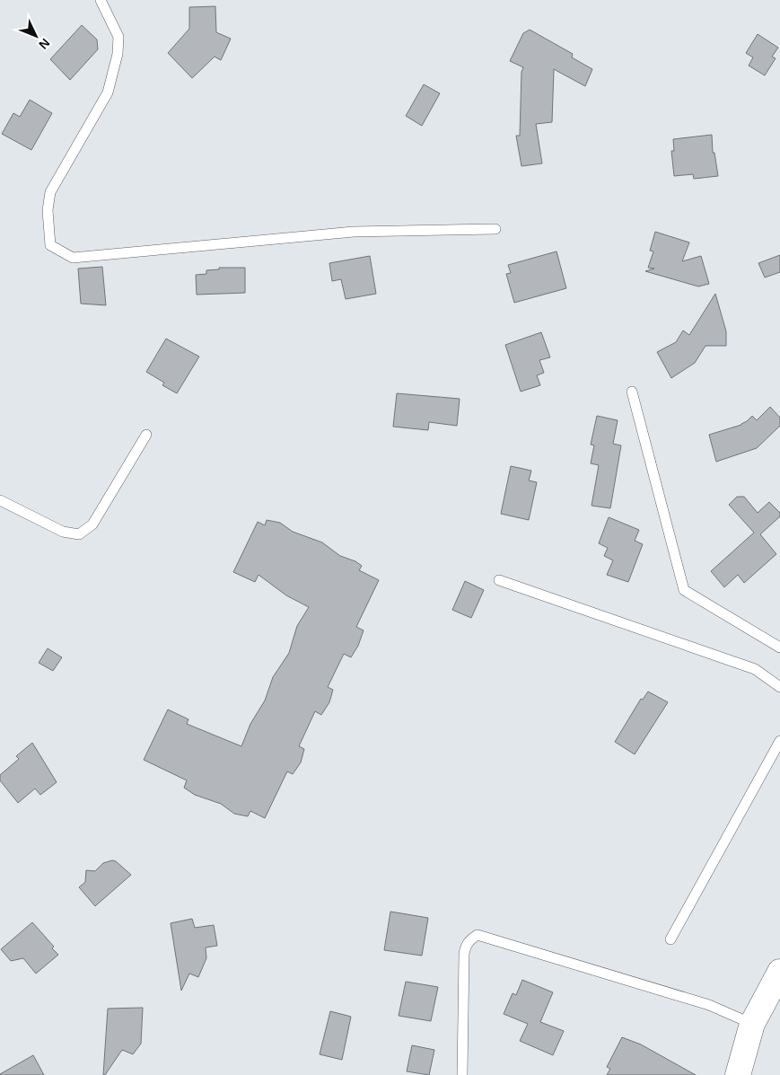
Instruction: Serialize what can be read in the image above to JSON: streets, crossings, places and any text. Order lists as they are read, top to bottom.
{
  "north": "bottom right"
}
